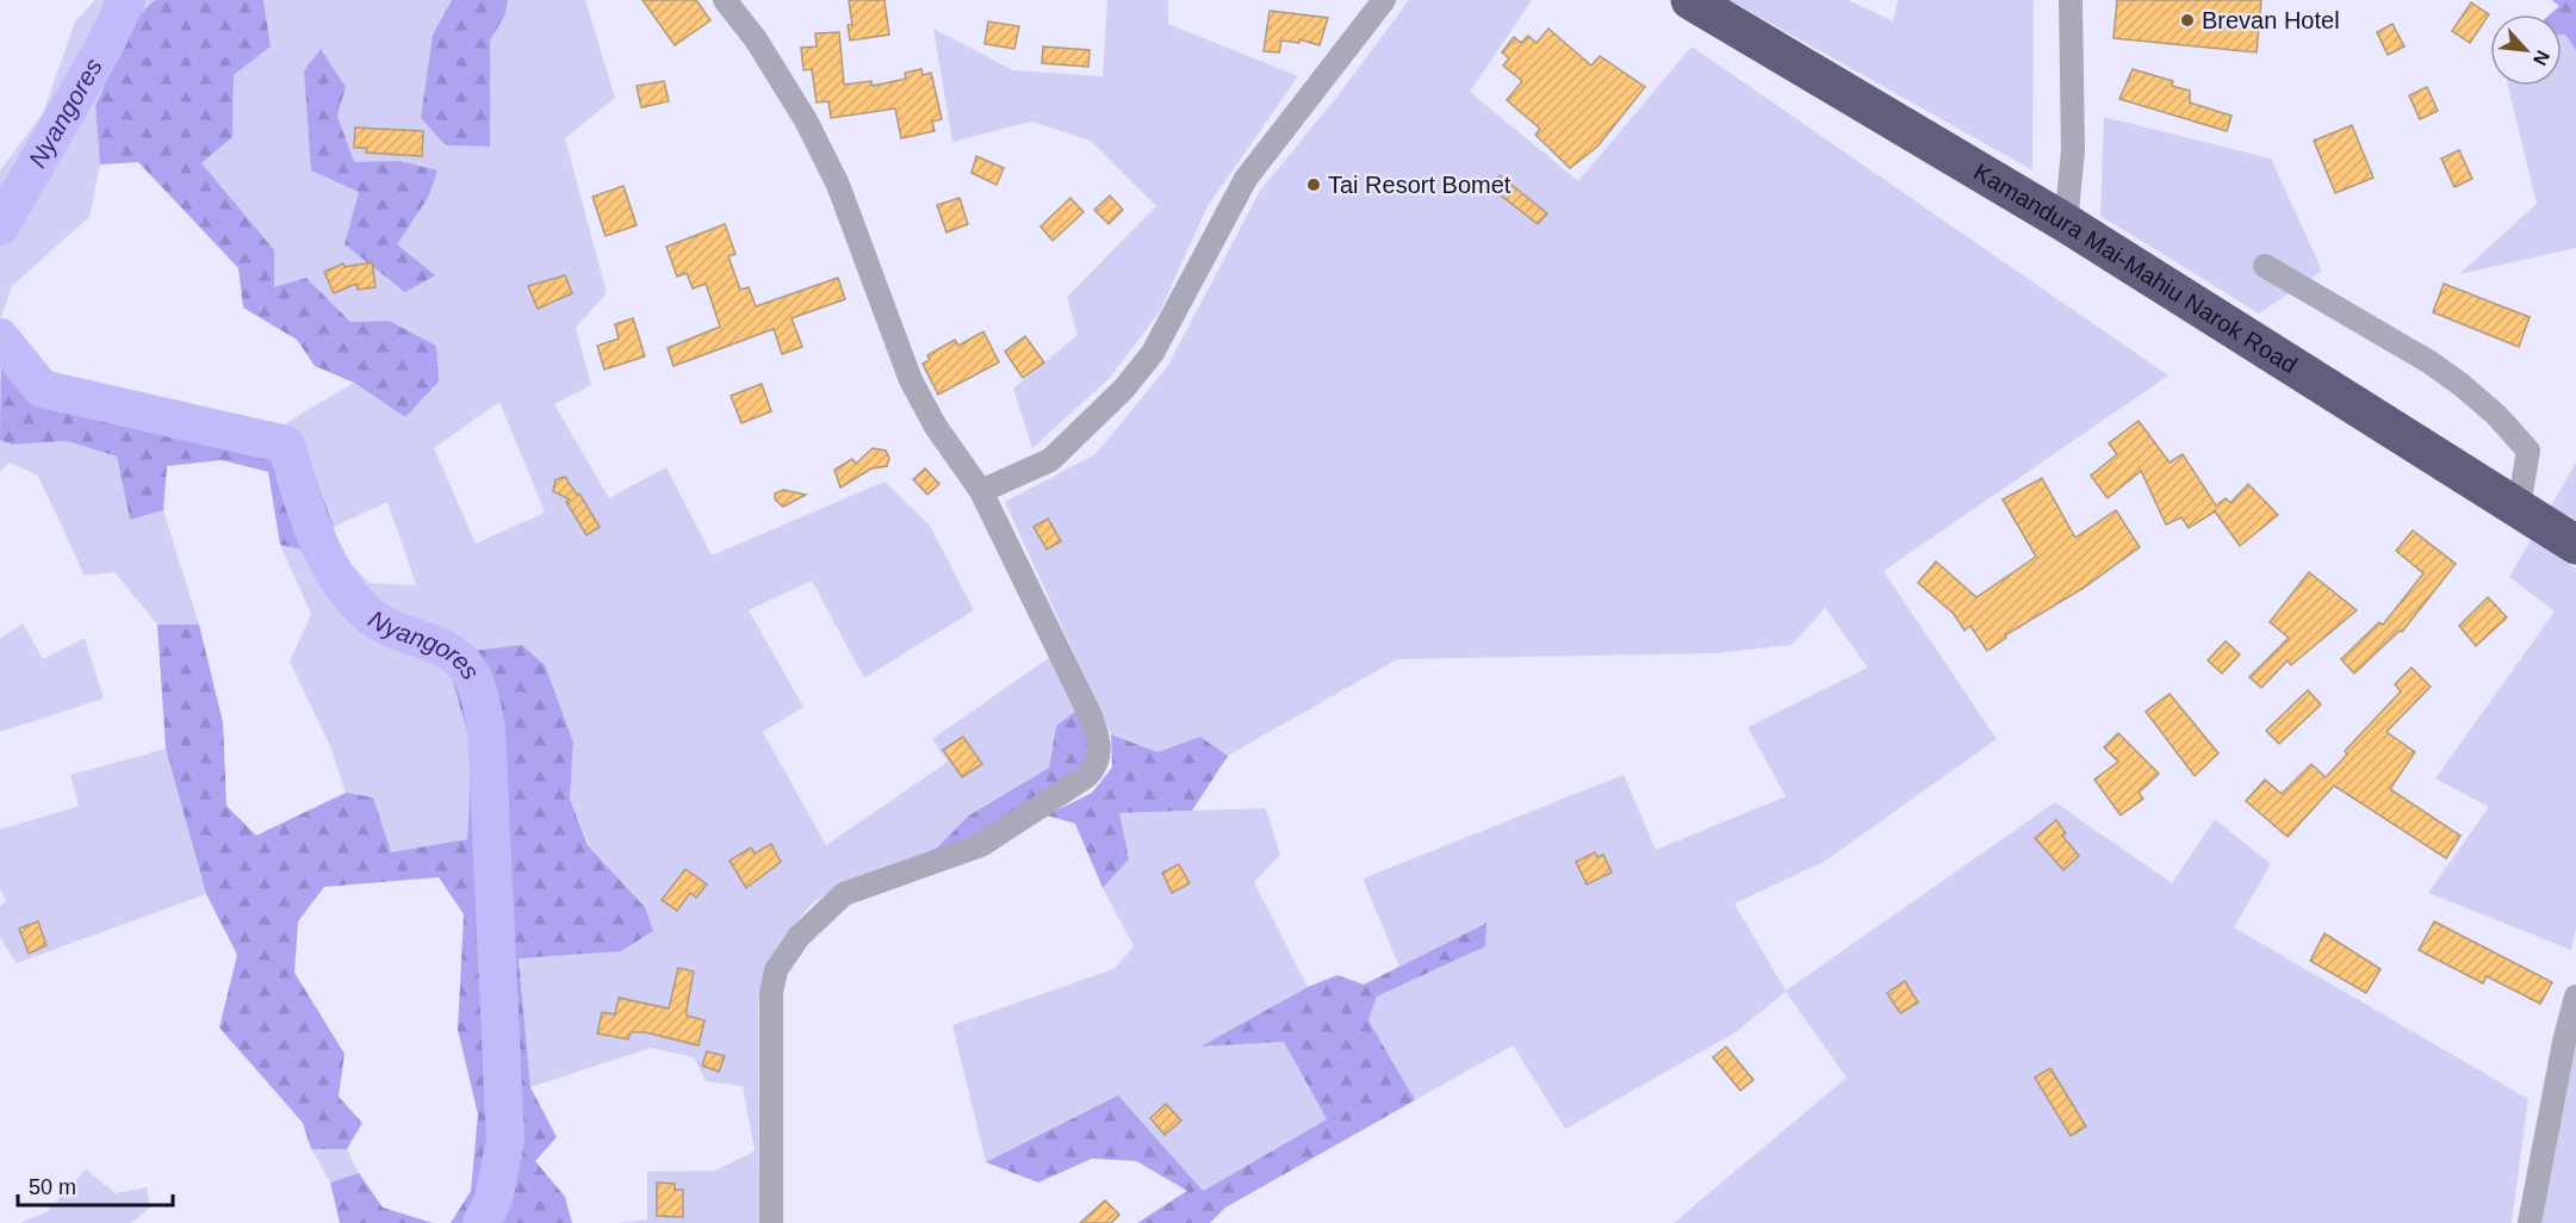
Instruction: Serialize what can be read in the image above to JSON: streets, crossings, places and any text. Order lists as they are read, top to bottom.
{
  "streets": {
    "highway": ["Kamandura Mai-Mahiu Narok Road"]
  },
  "water": ["Nyangores"],
  "places": ["Brevan Hotel", "Tai Resort Bomet"],
  "scale_bar": "50 m",
  "north": "bottom right"
}
